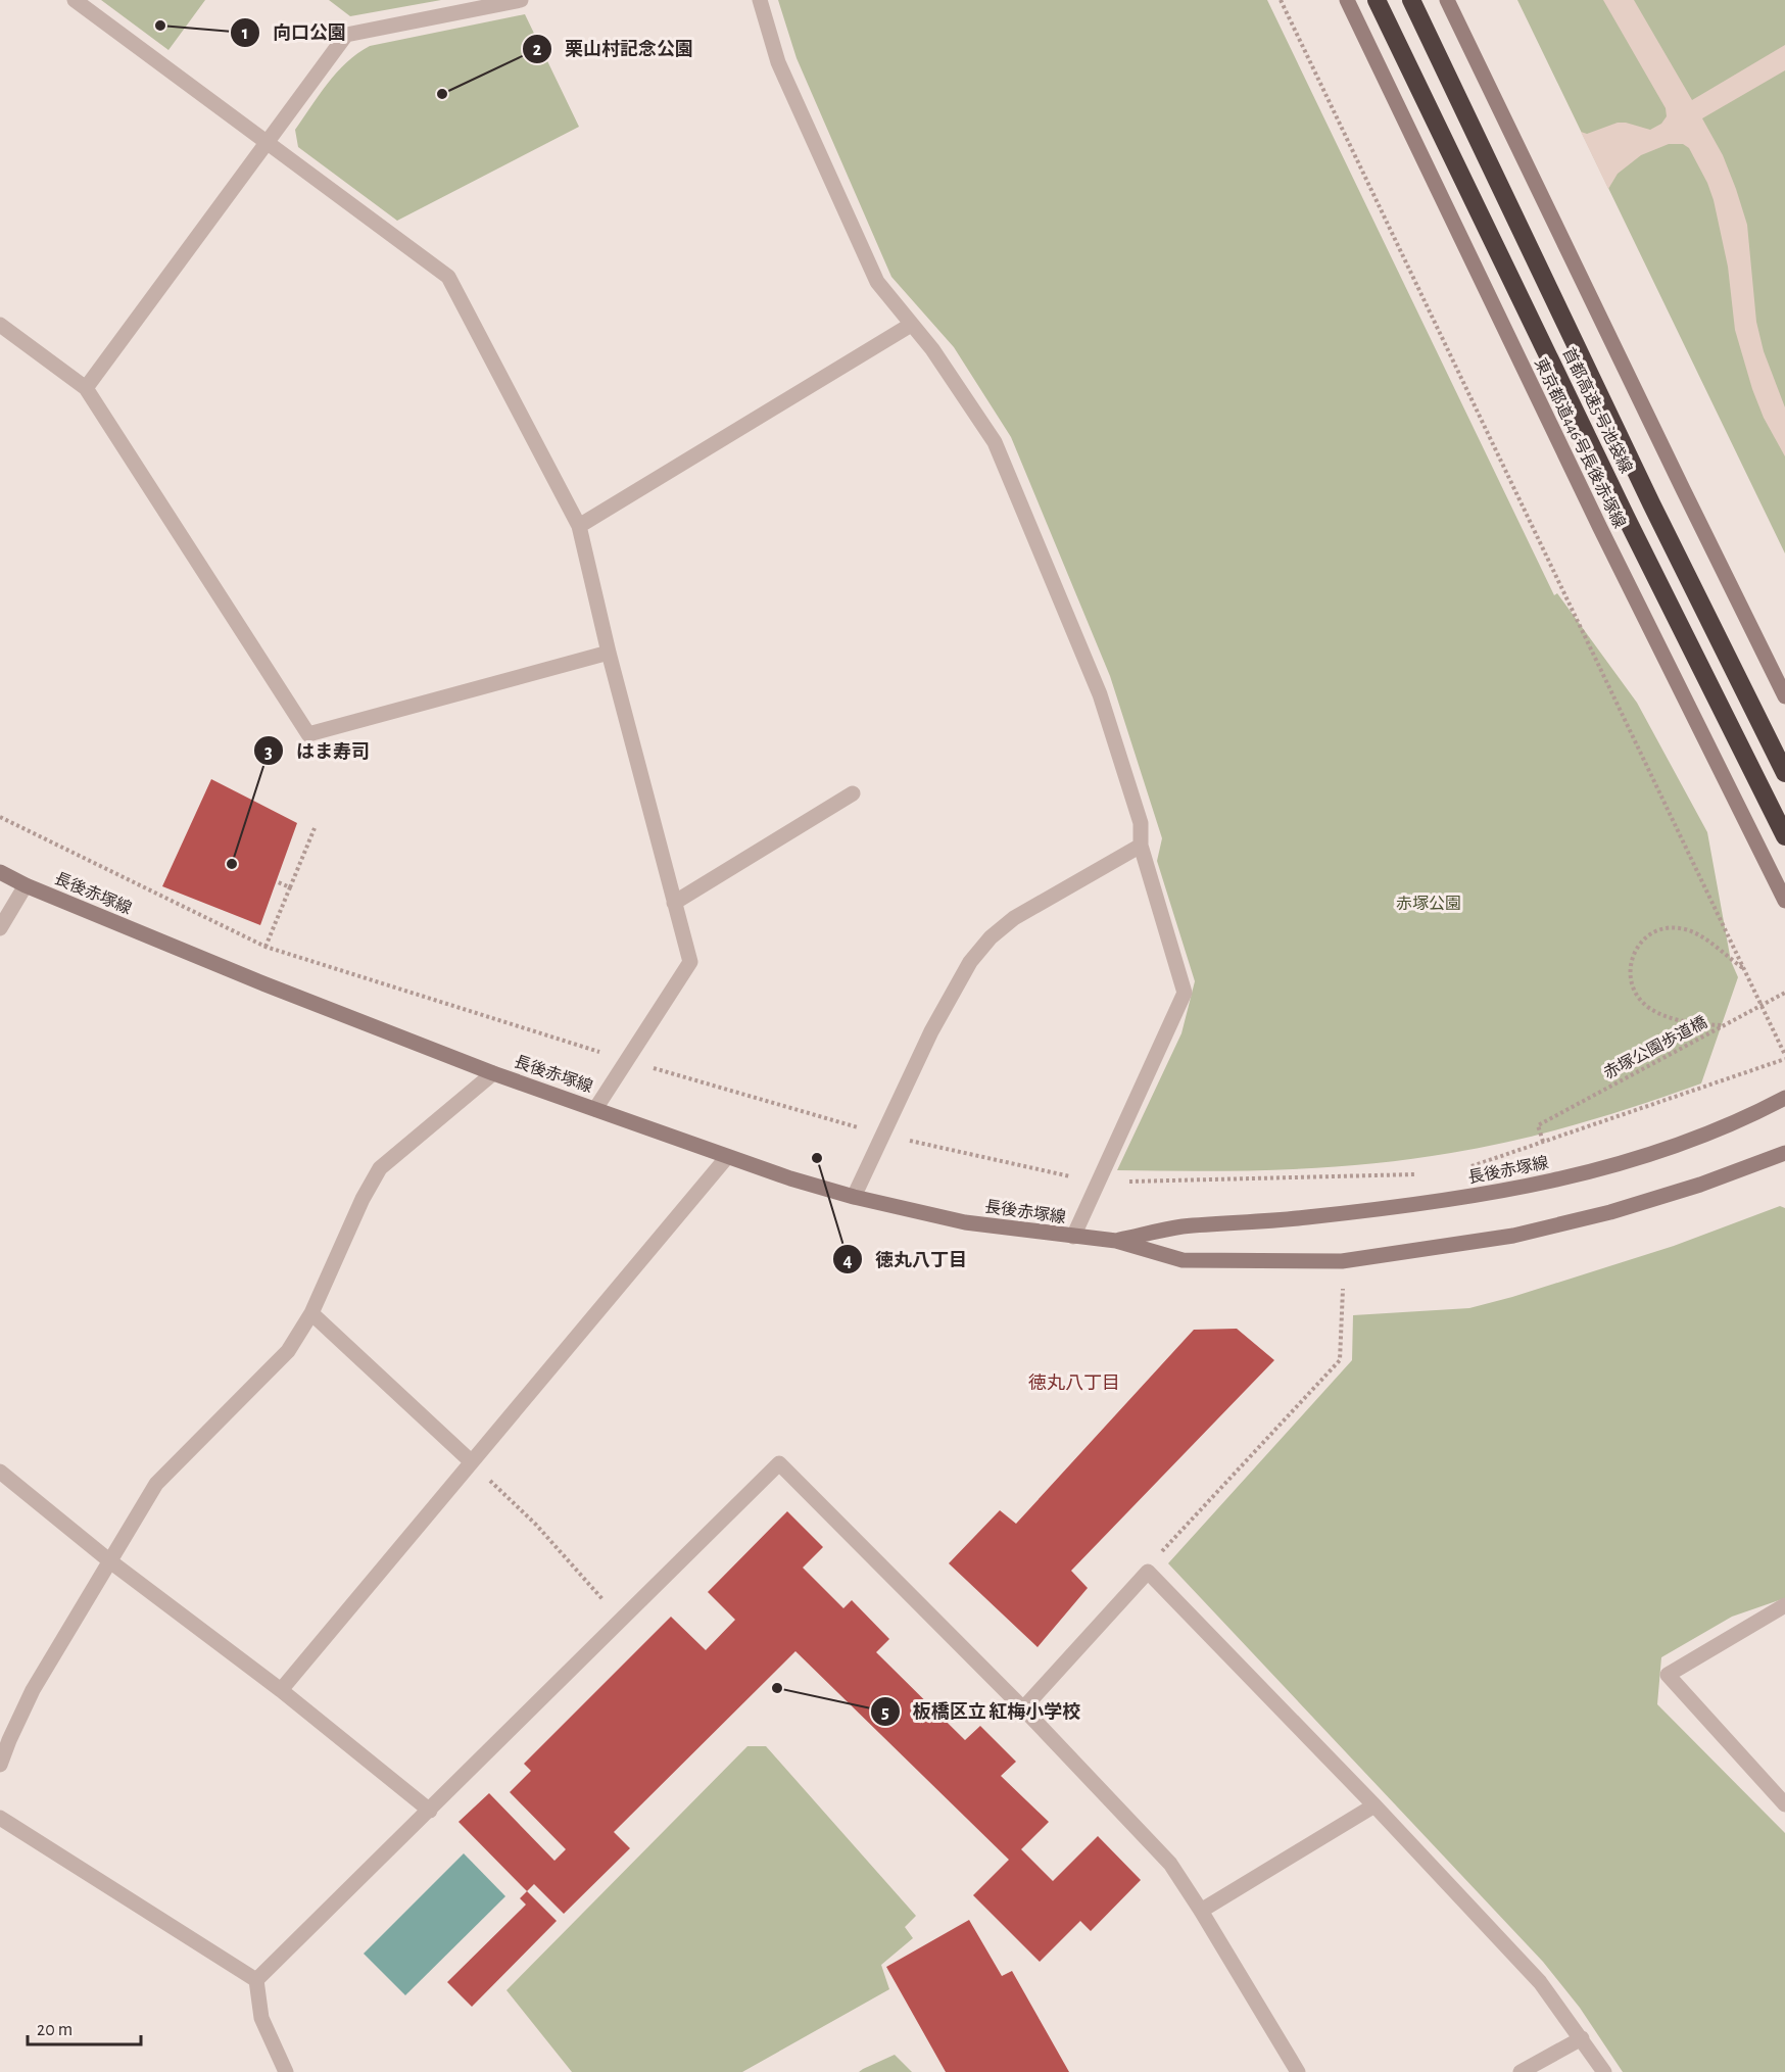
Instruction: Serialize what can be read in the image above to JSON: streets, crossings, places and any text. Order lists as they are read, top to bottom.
{
  "streets": {
    "highway": ["首都高速5号池袋線"],
    "main road": ["東京都道446号長後赤塚線", "長後赤塚線"],
    "path": ["赤塚公園歩道橋"]
  },
  "districts": ["徳丸八丁目"],
  "parks": ["赤塚公園"],
  "places": [
    "向口公園",
    "栗山村記念公園",
    "はま寿司",
    "徳丸八丁目",
    "板橋区立 紅梅小学校"
  ],
  "scale_bar": "20 m"
}
